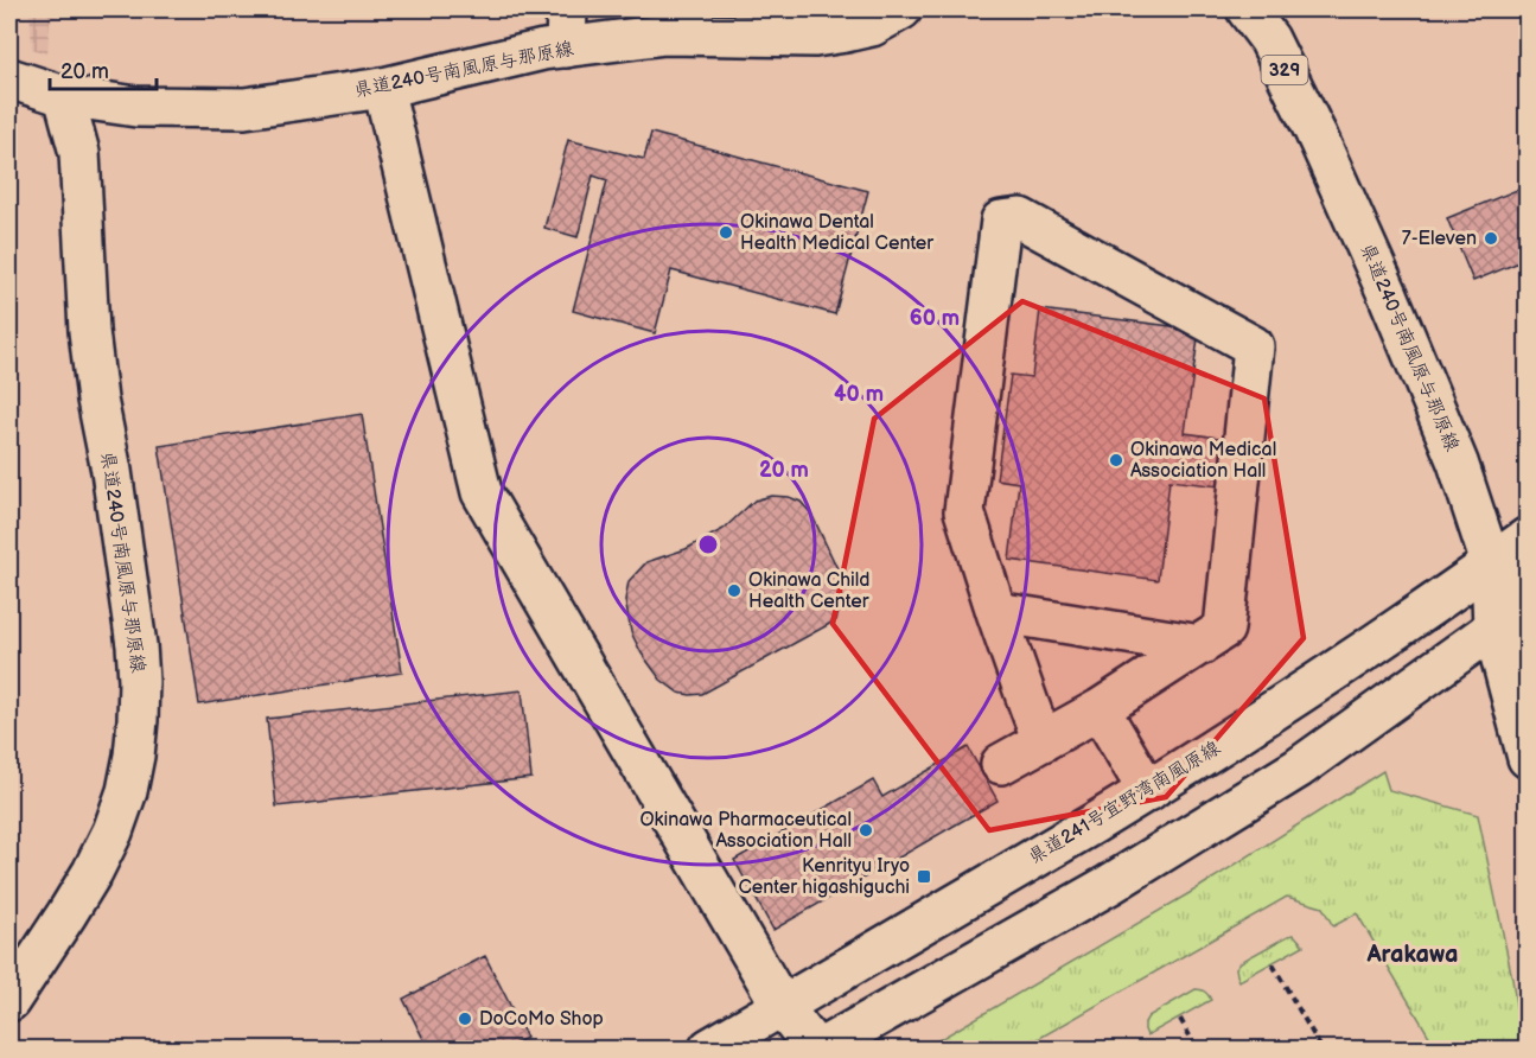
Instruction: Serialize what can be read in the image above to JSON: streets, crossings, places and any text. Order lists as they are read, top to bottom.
{
  "streets": {
    "main road": ["県道240号南風原与那原線", "329", "県道241号宜野湾南風原線"]
  },
  "crossings": [
    ["県道240号南風原与那原線", "県道241号宜野湾南風原線"]
  ],
  "districts": ["Arakawa"],
  "places": {
    "other": [
      "Okinawa Dental Health Medical Center",
      "7-Eleven",
      "Okinawa Medical Association Hall",
      "Okinawa Child Health Center",
      "Okinawa Pharmaceutical Association Hall",
      "DoCoMo Shop"
    ],
    "transit": ["Kenrityu Iryo Center higashiguchi"]
  },
  "scale_bar": "20 m",
  "rings": ["60 m", "40 m", "20 m"]
}
